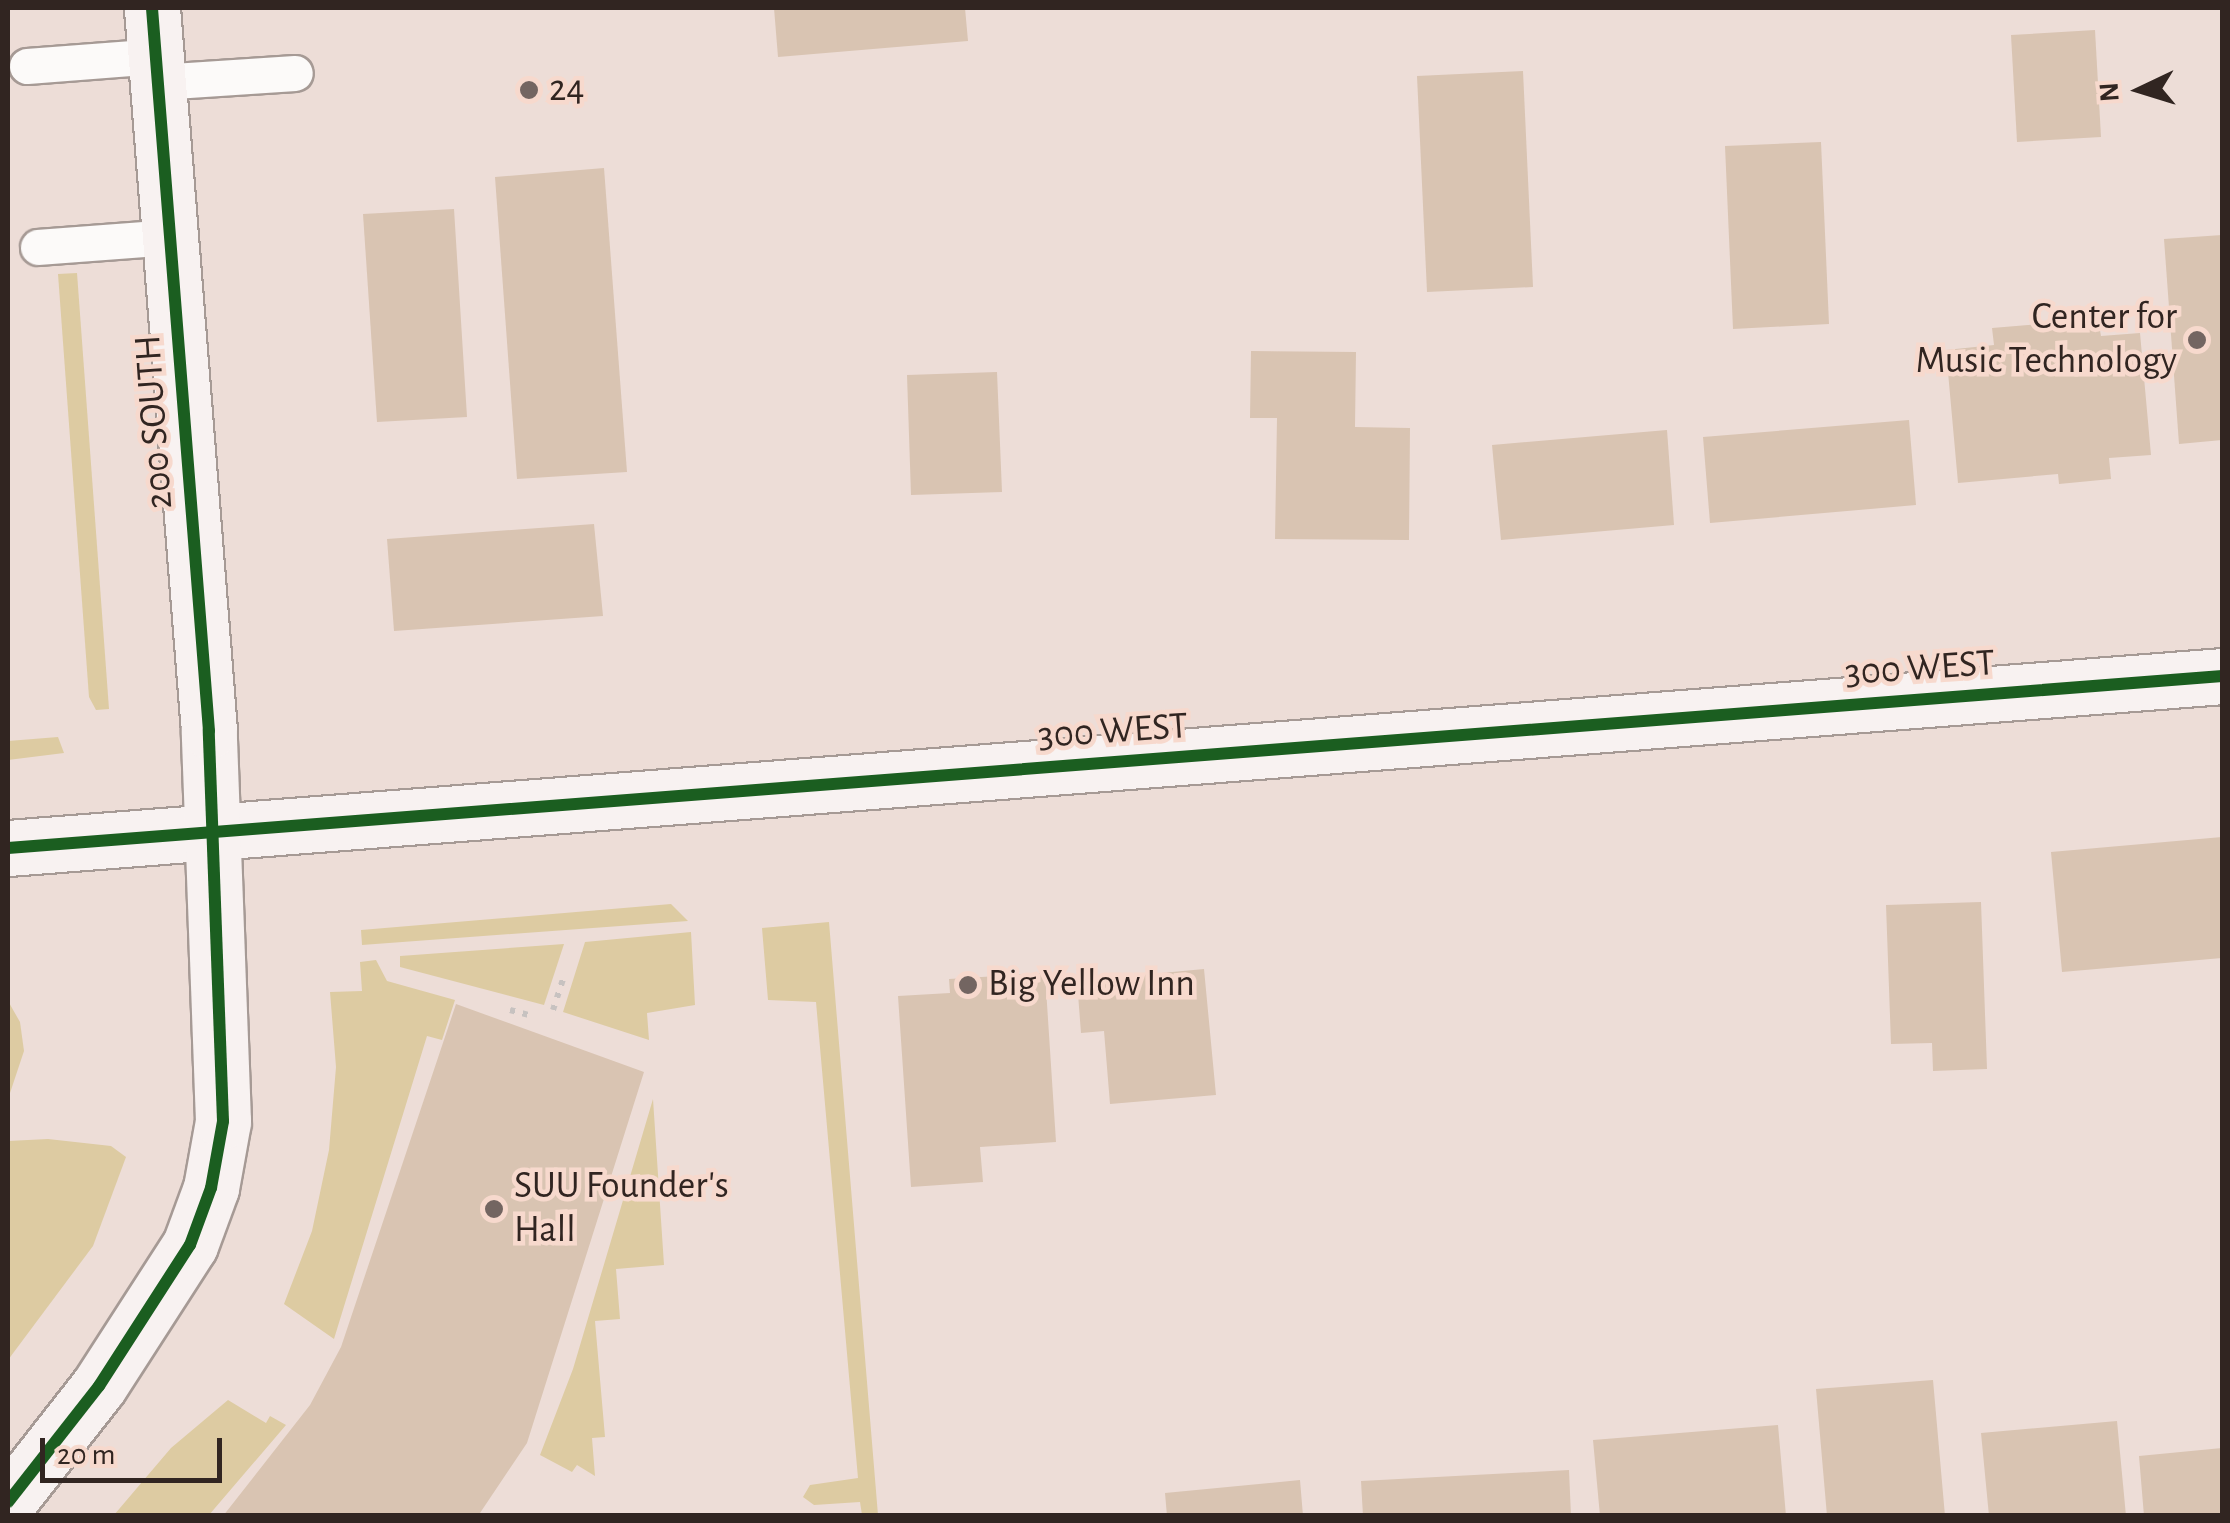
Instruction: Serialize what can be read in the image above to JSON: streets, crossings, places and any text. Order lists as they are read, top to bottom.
{
  "streets": {
    "street": ["200 SOUTH", "300 WEST"]
  },
  "crossings": [
    ["200 SOUTH", "300 WEST"]
  ],
  "places": [
    "24",
    "Center for Music Technology",
    "Big Yellow Inn",
    "SUU Founder's Hall"
  ],
  "scale_bar": "20 m",
  "north": "left"
}
